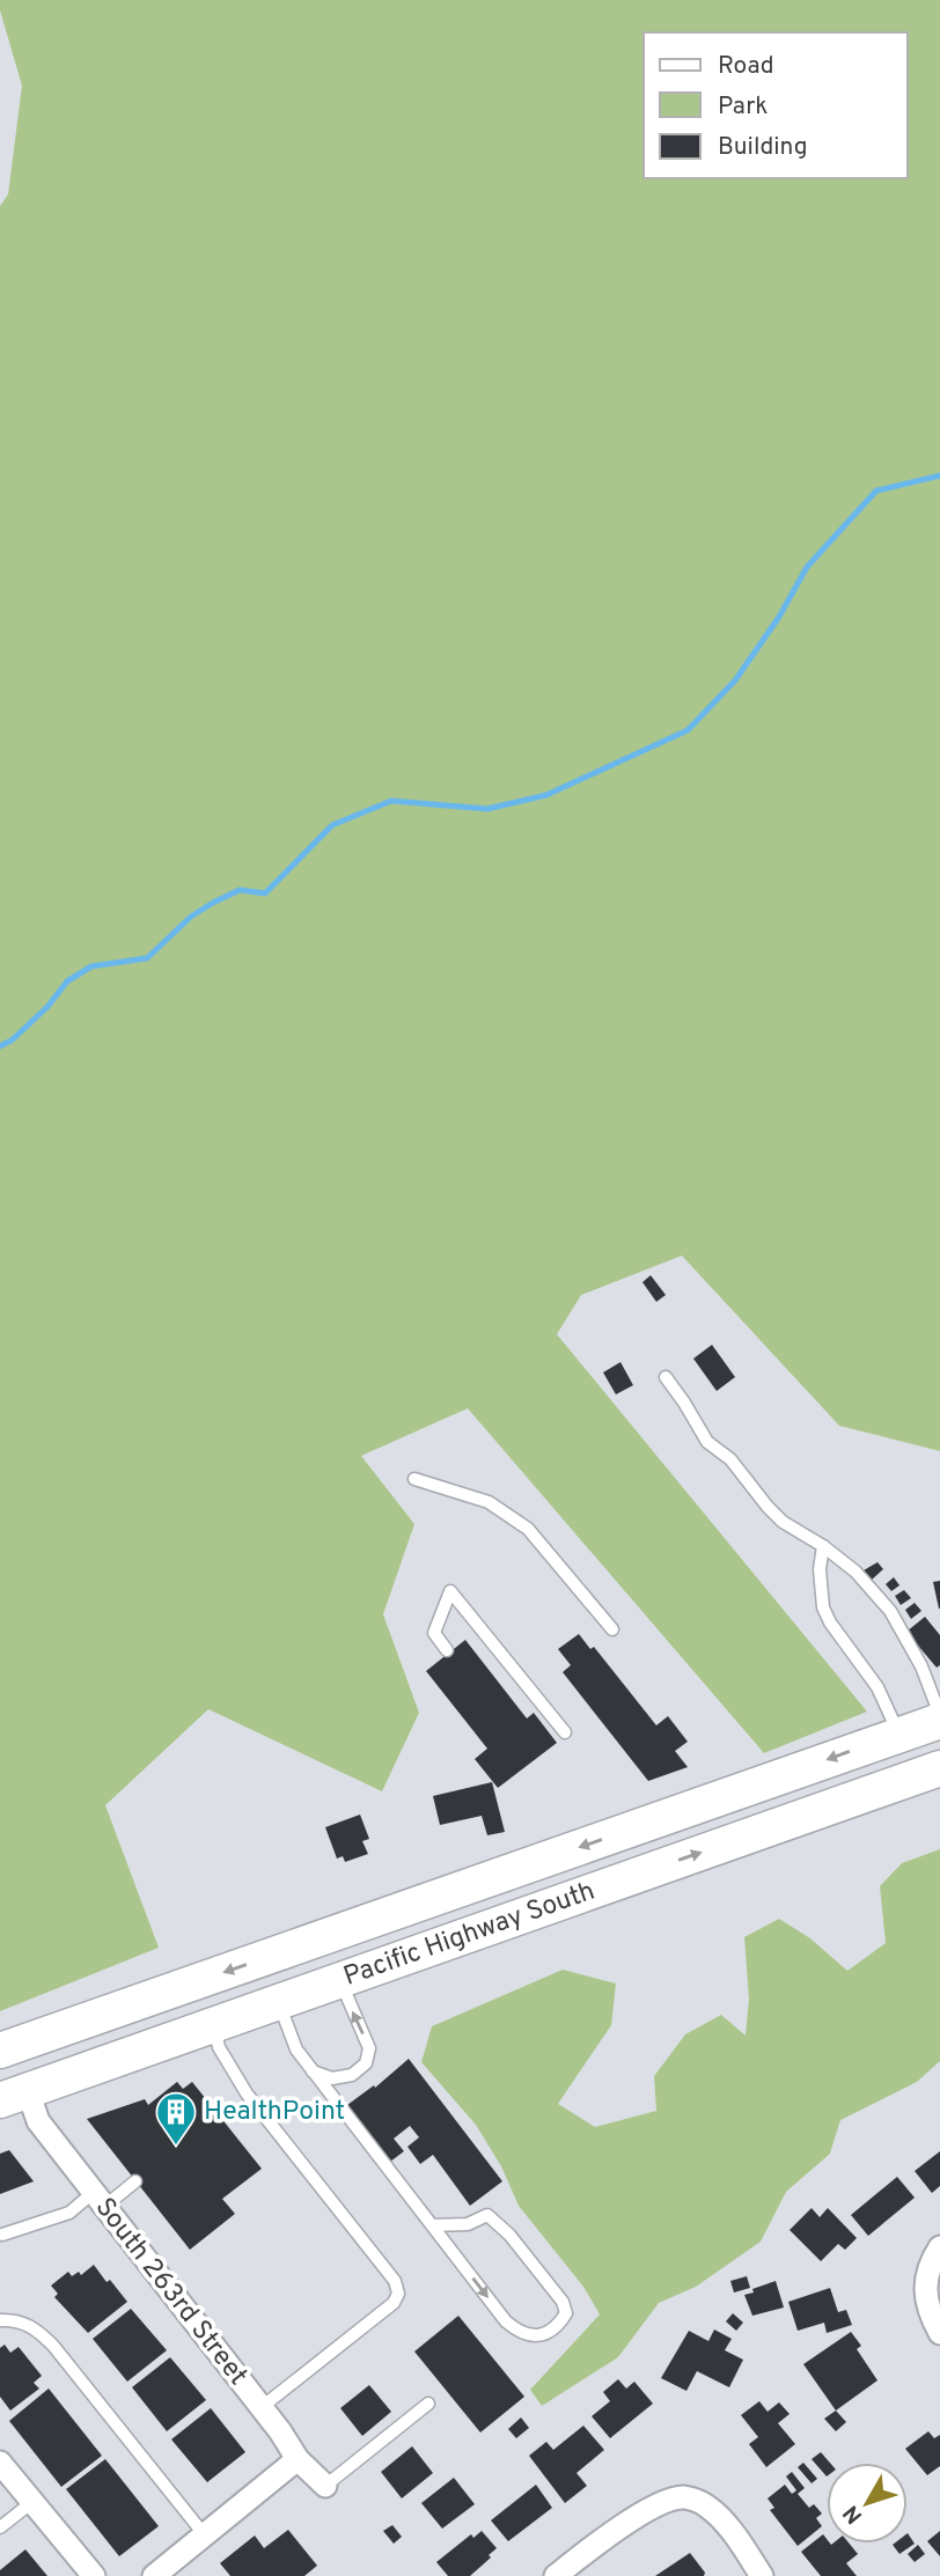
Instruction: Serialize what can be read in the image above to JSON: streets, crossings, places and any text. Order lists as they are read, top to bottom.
{
  "streets": {
    "main road": ["Pacific Highway South"],
    "street": ["South 263rd Street"]
  },
  "crossings": [
    ["Pacific Highway South", "South 263rd Street"]
  ],
  "places": {
    "building": ["HealthPoint"]
  },
  "legend": ["Road", "Park", "Building"],
  "north": "bottom left"
}
